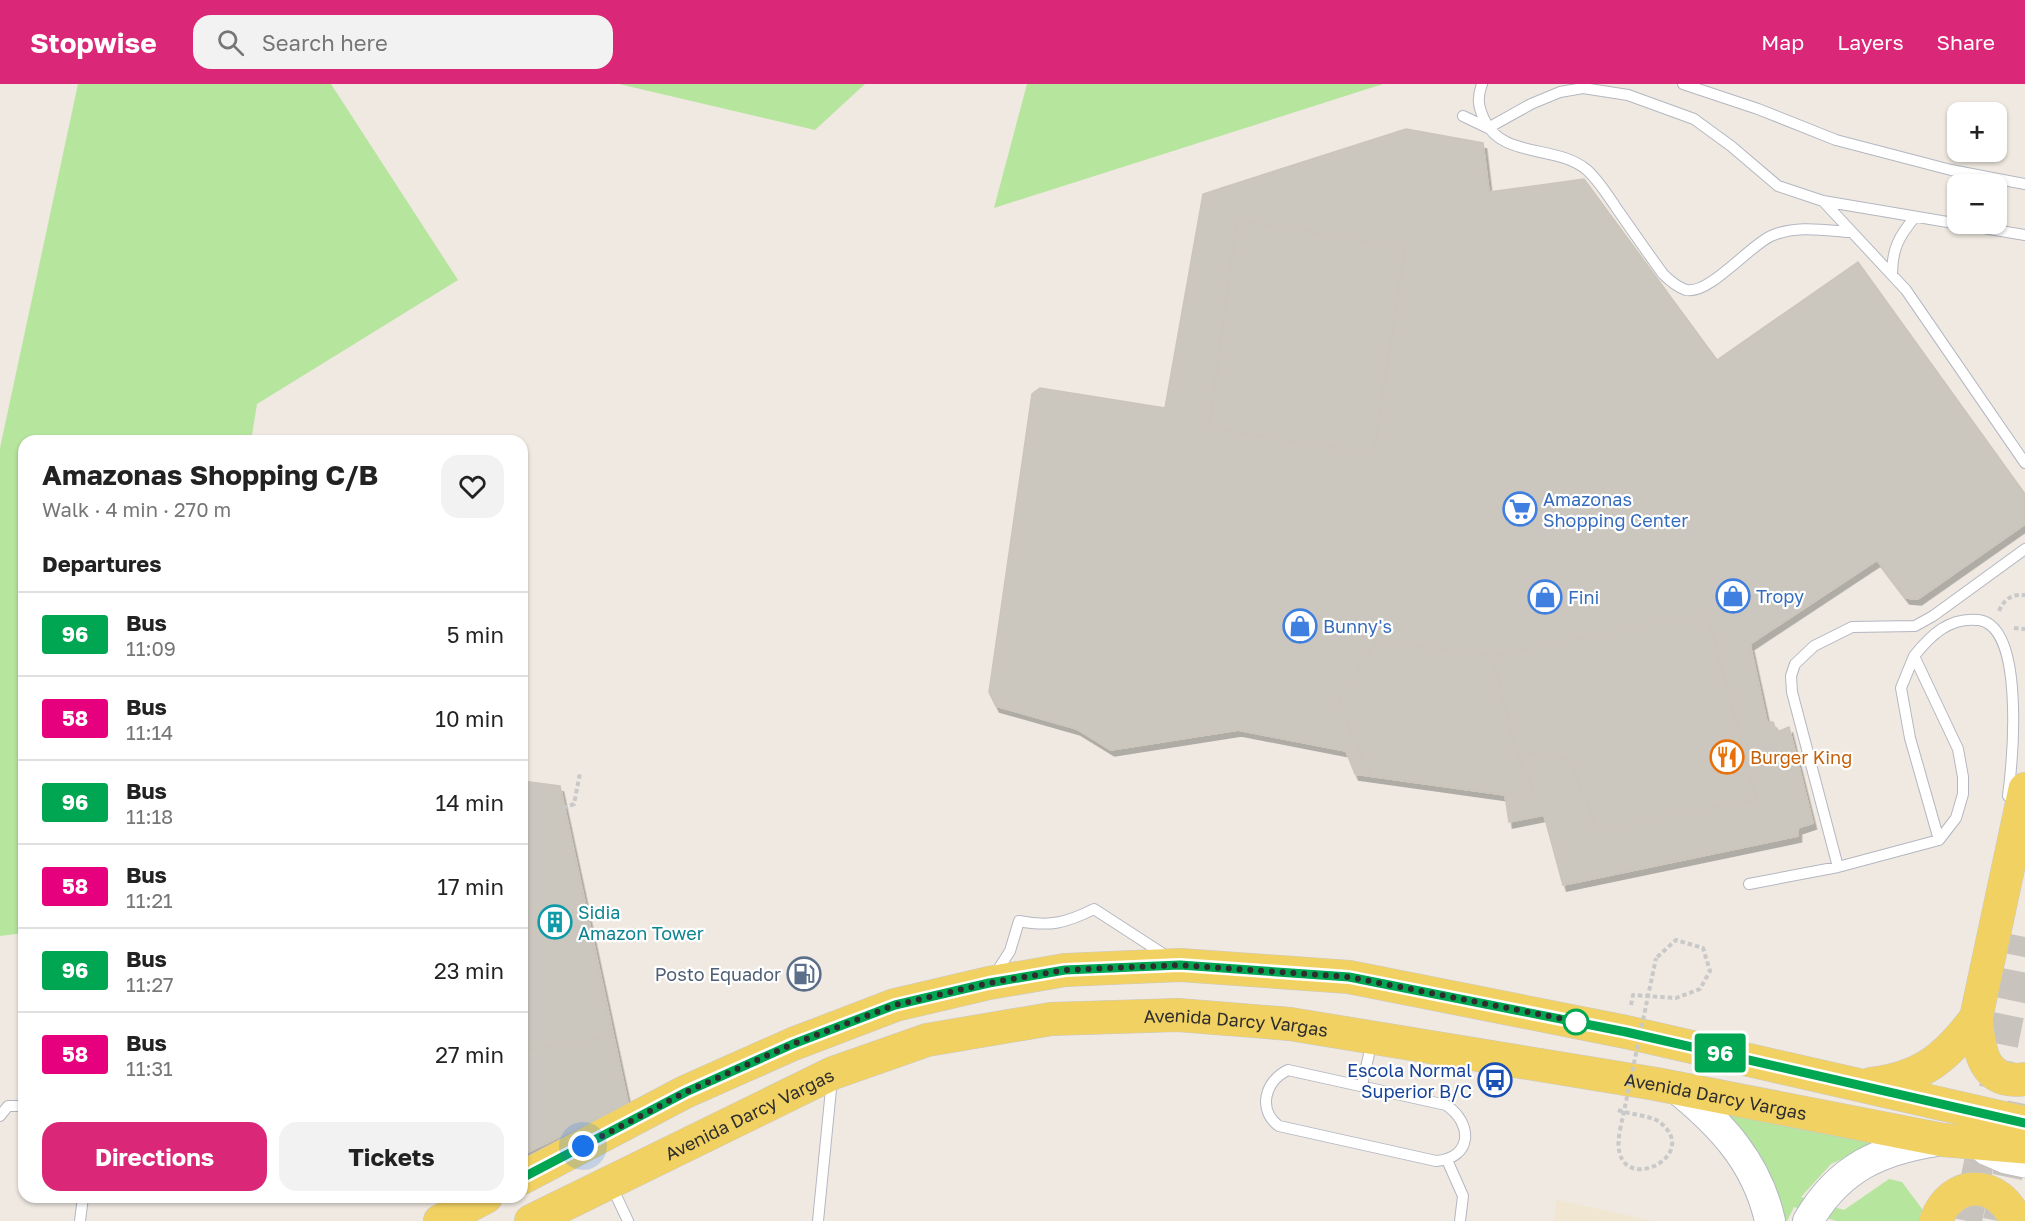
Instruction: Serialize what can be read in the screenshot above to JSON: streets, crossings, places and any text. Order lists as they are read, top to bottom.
{
  "streets": {
    "main road": ["Avenida Darcy Vargas"]
  },
  "places": {
    "supermarket": ["Amazonas Shopping Center"],
    "shop": ["Tropy", "Fini", "Bunny's"],
    "restaurant": ["Burger King"],
    "building": ["Sidia Amazon Tower"],
    "fuel station": ["Posto Equador"],
    "bus stop": ["Escola Normal Superior B/C"]
  },
  "lines": ["bus line 96"],
  "page": {
    "header": "Stopwise",
    "search": "Search here",
    "nav": ["Map", "Layers", "Share"],
    "on_map": "96",
    "map_buttons": ["+", "−"],
    "heading": [
      ["Amazonas Shopping C/B", "Walk · 4 min · 270 m"],
      "Departures"
    ],
    "list": [
      {
        "mark": "96",
        "name": "Bus",
        "note": "11:09",
        "value": "5 min"
      },
      {
        "mark": "58",
        "name": "Bus",
        "note": "11:14",
        "value": "10 min"
      },
      {
        "mark": "96",
        "name": "Bus",
        "note": "11:18",
        "value": "14 min"
      },
      {
        "mark": "58",
        "name": "Bus",
        "note": "11:21",
        "value": "17 min"
      },
      {
        "mark": "96",
        "name": "Bus",
        "note": "11:27",
        "value": "23 min"
      },
      {
        "mark": "58",
        "name": "Bus",
        "note": "11:31",
        "value": "27 min"
      }
    ],
    "buttons": ["Directions", "Tickets"]
  }
}
